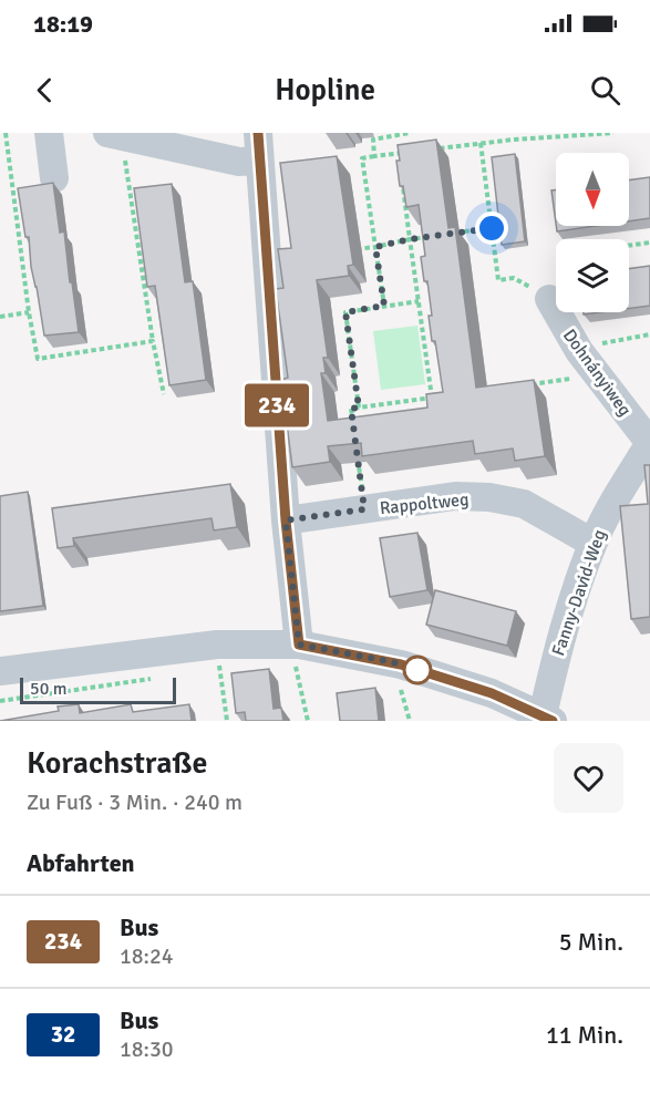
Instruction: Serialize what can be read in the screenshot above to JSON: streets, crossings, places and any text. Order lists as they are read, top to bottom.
{
  "streets": {
    "street": ["Dohnányiweg", "Rappoltweg", "Fanny-David-Weg"]
  },
  "crossings": [
    ["Dohnányiweg", "Fanny-David-Weg"],
    ["Rappoltweg", "Fanny-David-Weg"]
  ],
  "lines": ["bus line 234"],
  "scale_bar": "50 m",
  "north": "bottom",
  "page": {
    "status": "18:19",
    "header": "Hopline",
    "on_map": "234",
    "scale": "50 m",
    "heading": [
      ["Korachstraße", "Zu Fuß · 3 Min. · 240 m"],
      "Abfahrten"
    ],
    "list": [
      {
        "mark": "234",
        "name": "Bus",
        "note": "18:24",
        "value": "5 Min."
      },
      {
        "mark": "32",
        "name": "Bus",
        "note": "18:30",
        "value": "11 Min."
      }
    ]
  }
}
